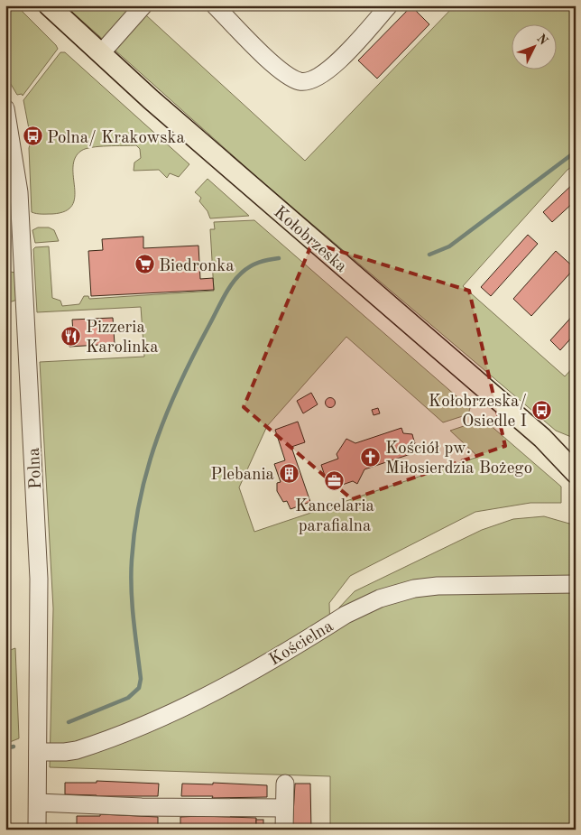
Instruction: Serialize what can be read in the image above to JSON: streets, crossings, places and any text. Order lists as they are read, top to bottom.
{
  "streets": {
    "main road": ["Kołobrzeska"],
    "street": ["Polna", "Kościelna"]
  },
  "crossings": [
    ["Polna", "Kościelna"]
  ],
  "places": {
    "bus stop": ["Polna/ Krakowska", "Kołobrzeska/ Osiedle I"],
    "supermarket": ["Biedronka"],
    "restaurant": ["Pizzeria Karolinka"],
    "church": ["Kościół pw. Miłosierdzia Bożego"],
    "building": ["Plebania"],
    "office": ["Kancelaria parafialna"]
  },
  "north": "top right"
}
